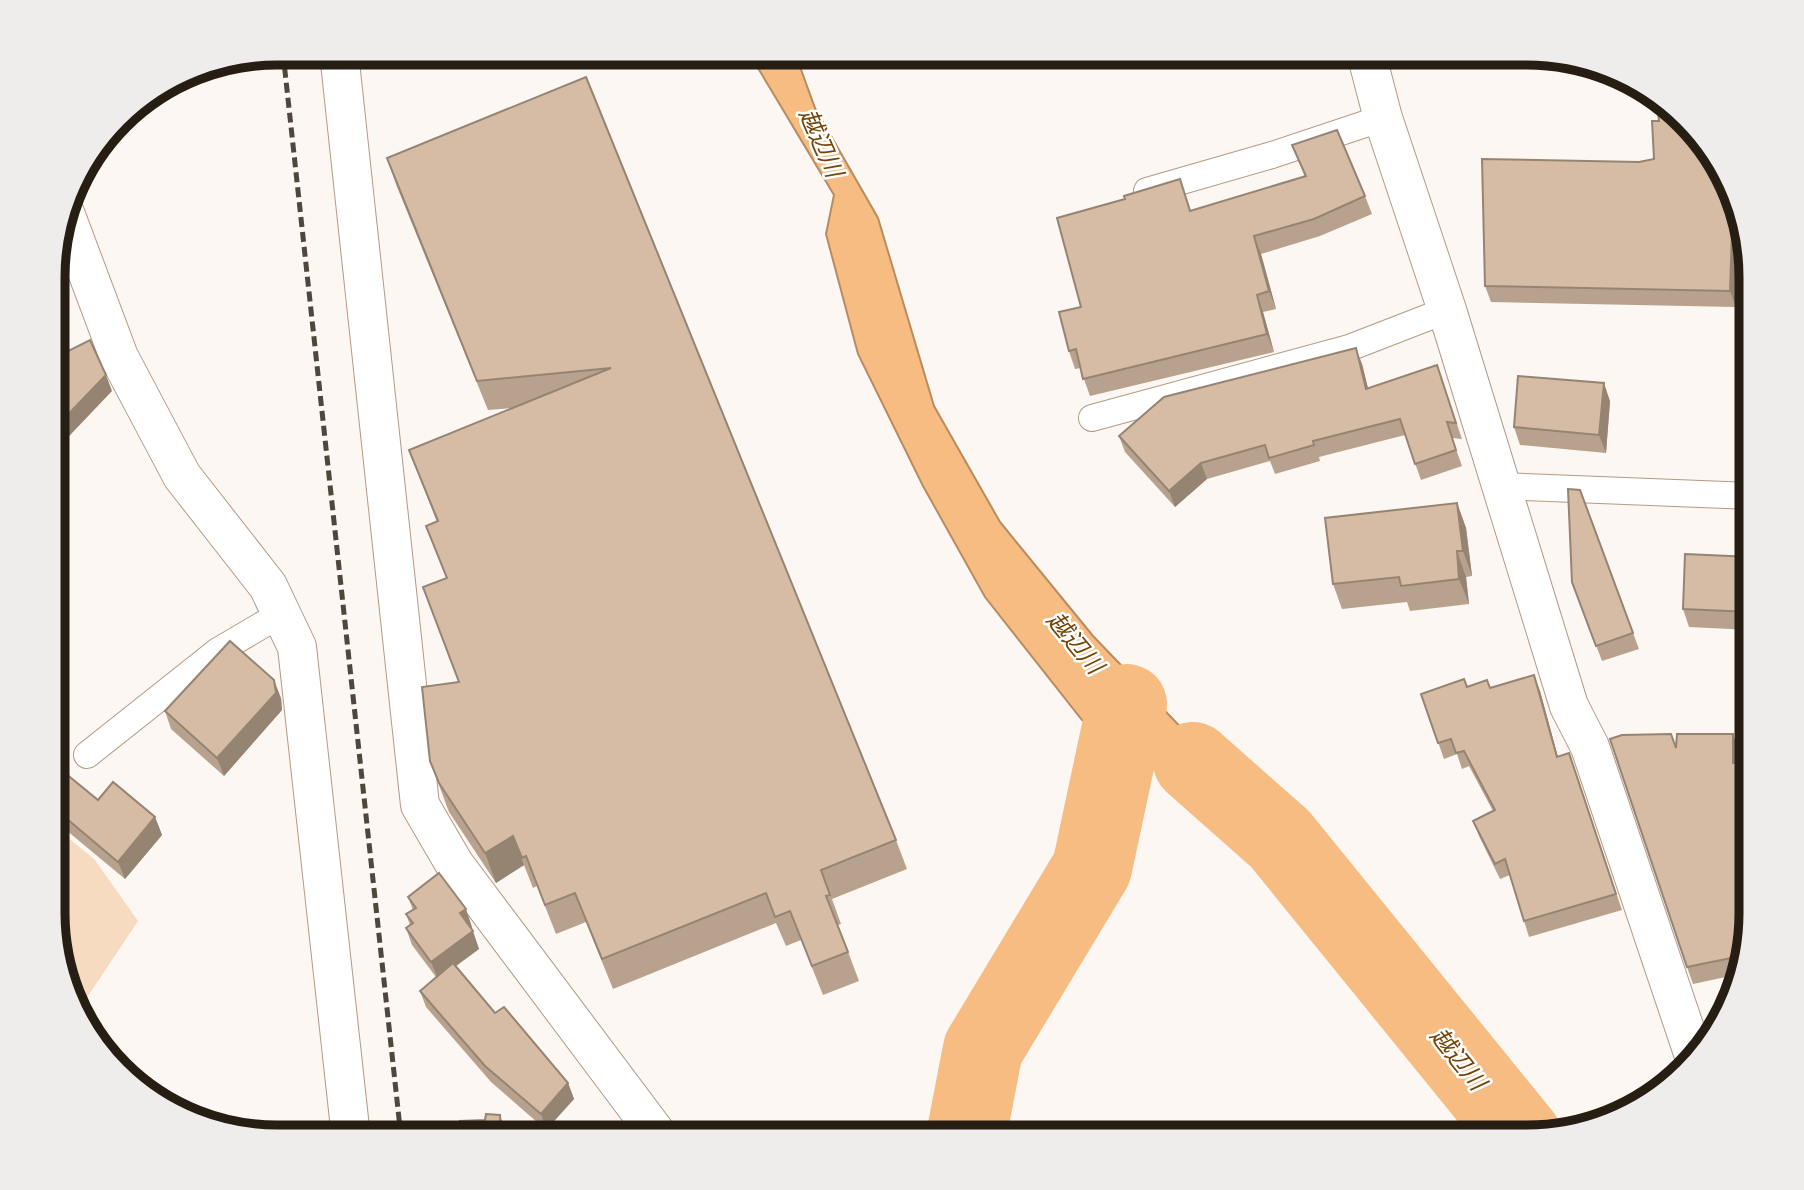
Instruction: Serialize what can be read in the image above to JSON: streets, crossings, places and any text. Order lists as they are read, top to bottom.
{
  "water": ["越辺川"]
}
